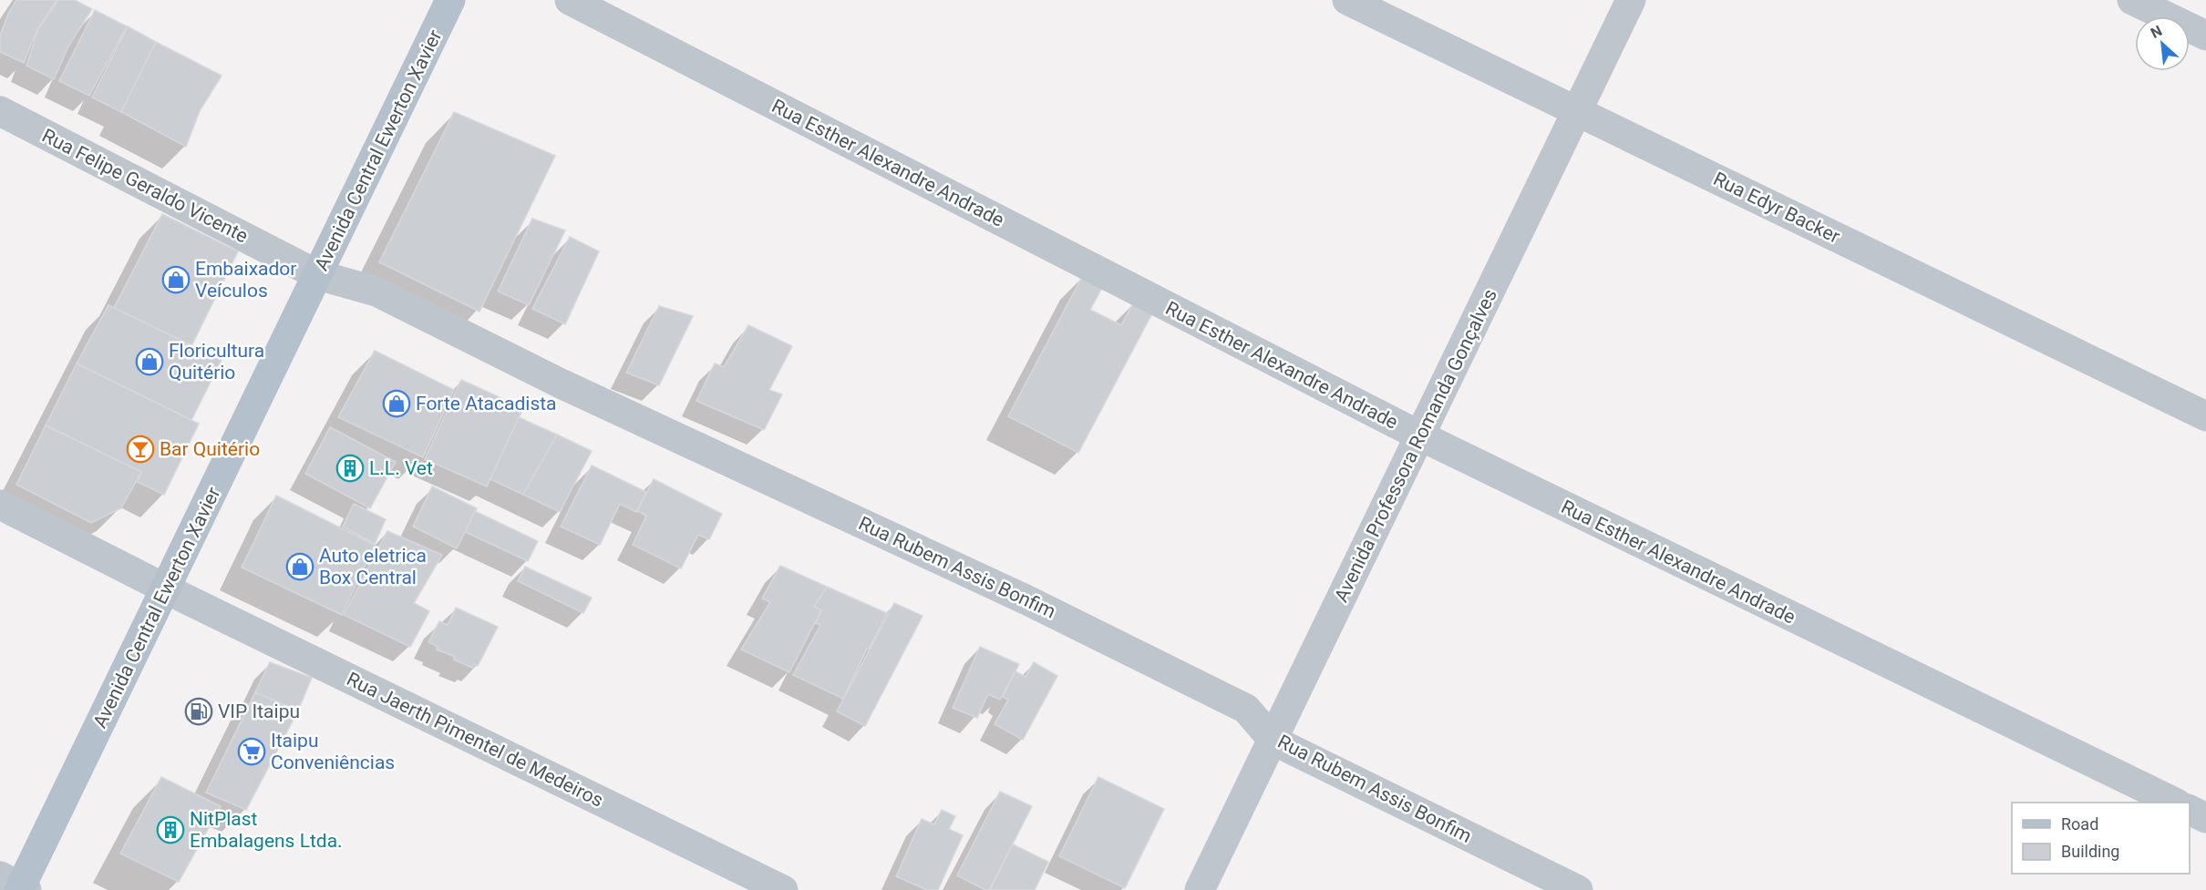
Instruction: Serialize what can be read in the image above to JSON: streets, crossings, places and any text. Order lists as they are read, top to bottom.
{
  "streets": {
    "main road": ["Avenida Central Ewerton Xavier"],
    "street": [
      "Rua Esther Alexandre Andrade",
      "Rua Felipe Geraldo Vicente",
      "Rua Edyr Backer",
      "Avenida Professora Romanda Gonçalves",
      "Rua Rubem Assis Bonfim",
      "Rua Jaerth Pimentel de Medeiros"
    ]
  },
  "crossings": [
    ["Avenida Central Ewerton Xavier", "Rua Felipe Geraldo Vicente"],
    ["Avenida Central Ewerton Xavier", "Rua Rubem Assis Bonfim"],
    ["Avenida Central Ewerton Xavier", "Rua Jaerth Pimentel de Medeiros"],
    ["Rua Esther Alexandre Andrade", "Avenida Professora Romanda Gonçalves"],
    ["Rua Felipe Geraldo Vicente", "Rua Rubem Assis Bonfim"],
    ["Rua Edyr Backer", "Avenida Professora Romanda Gonçalves"],
    ["Avenida Professora Romanda Gonçalves", "Rua Rubem Assis Bonfim"]
  ],
  "places": {
    "shop": [
      "Embaixador Veículos",
      "Floricultura Quitério",
      "Forte Atacadista",
      "Auto eletrica Box Central"
    ],
    "bar": ["Bar Quitério"],
    "building": ["L.L. Vet", "NitPlast Embalagens Ltda."],
    "fuel station": ["VIP Itaipu"],
    "supermarket": ["Itaipu Conveniências"]
  },
  "legend": ["Road", "Building"],
  "north": "top left"
}
